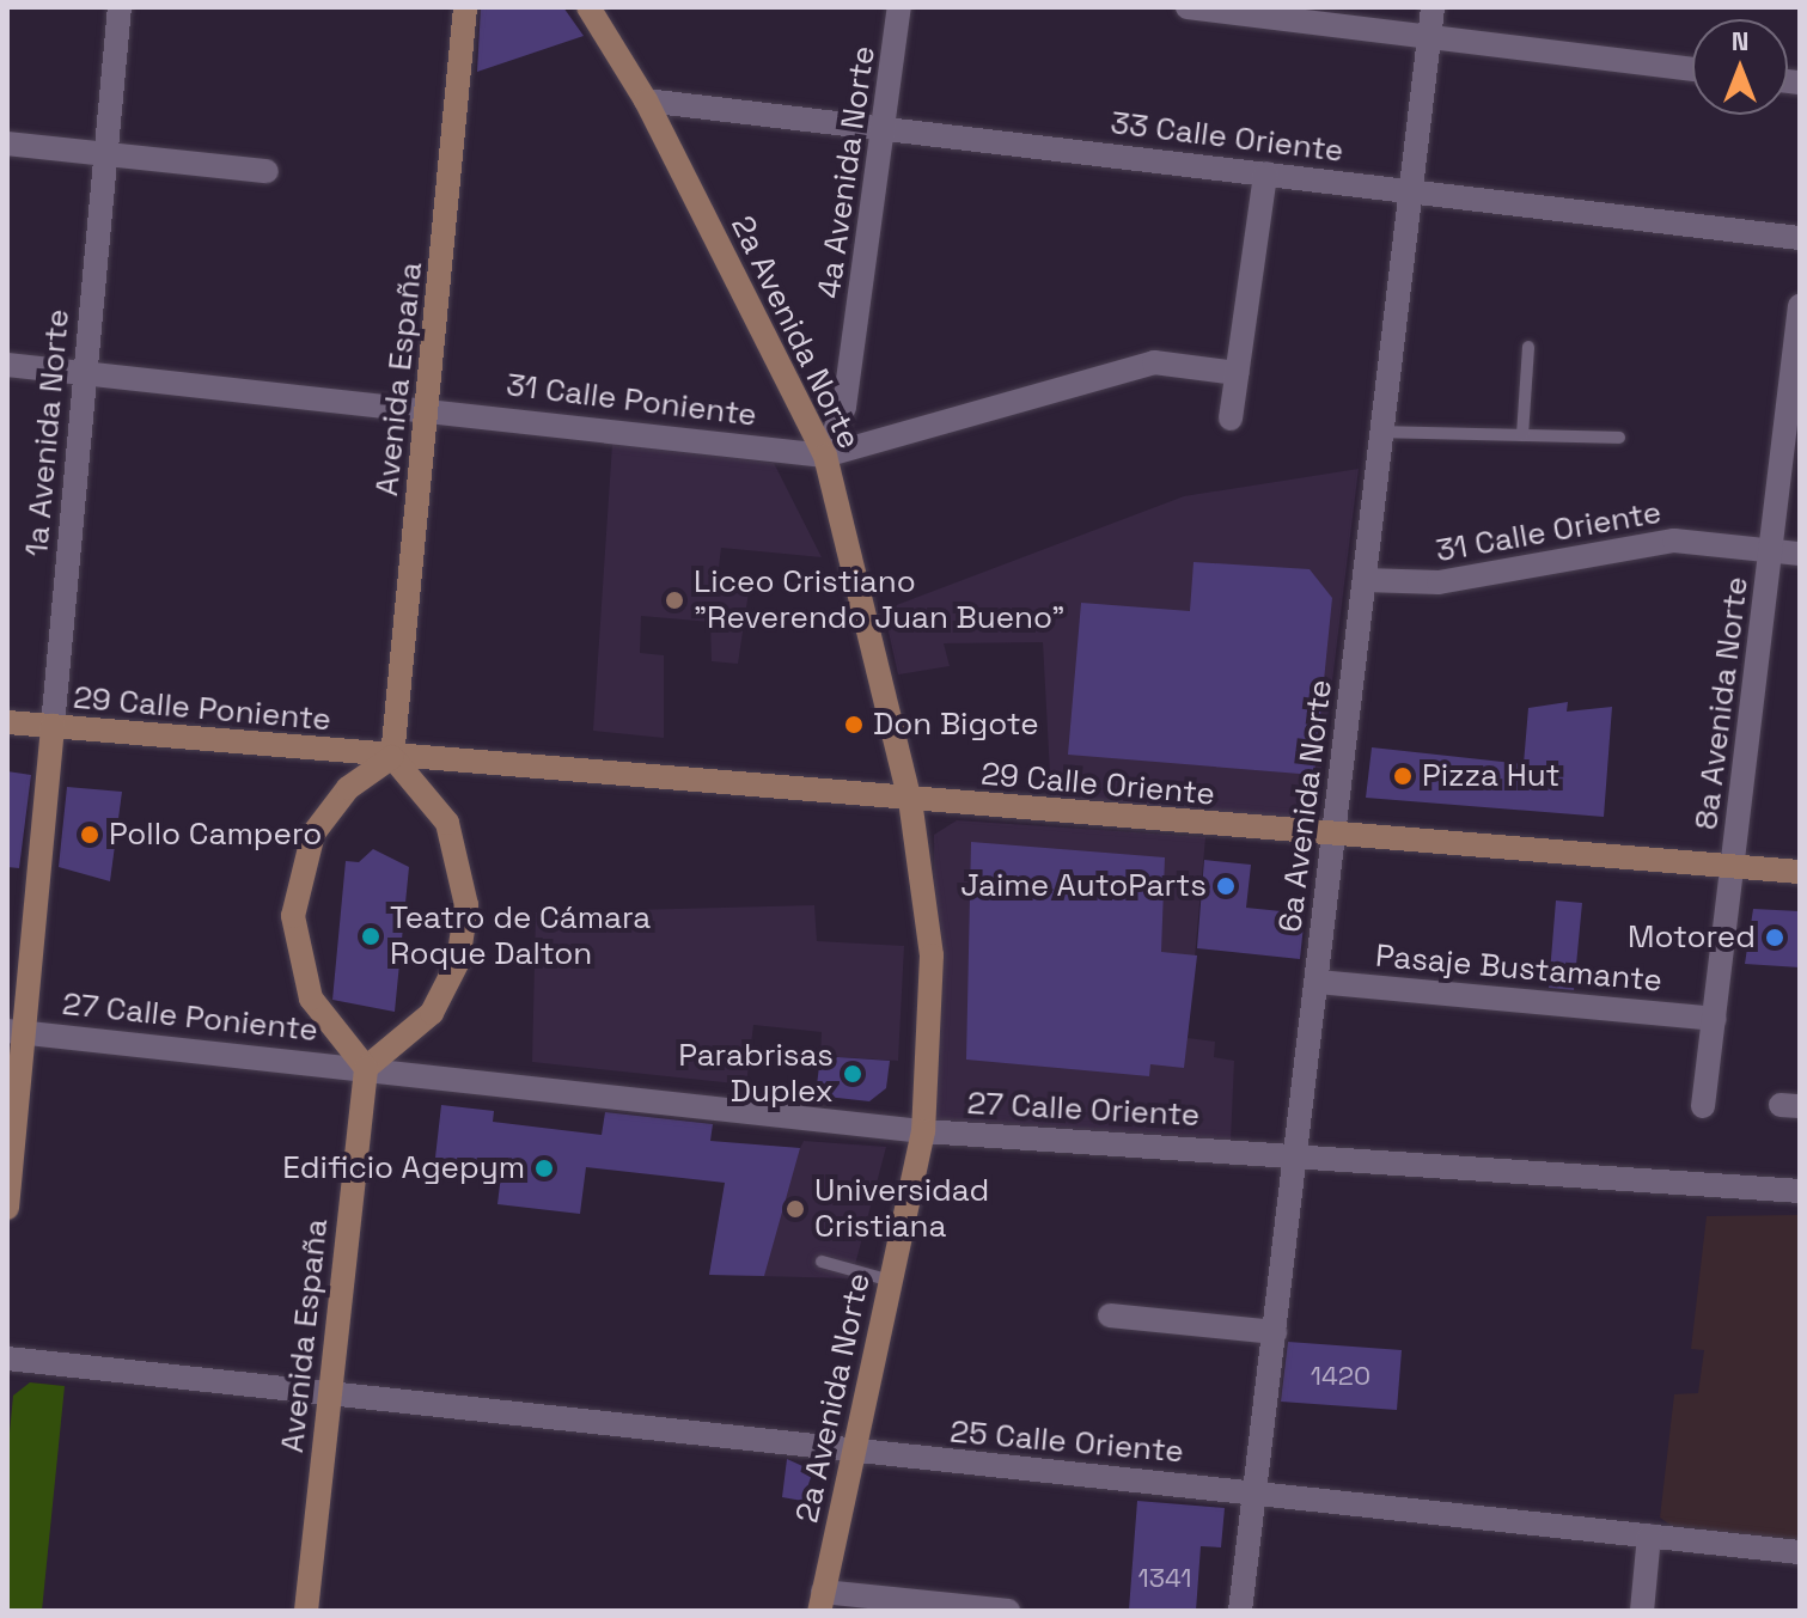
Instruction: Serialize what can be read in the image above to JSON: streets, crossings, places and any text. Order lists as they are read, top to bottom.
{
  "streets": {
    "main road": [
      "2a Avenida Norte",
      "Avenida España",
      "1a Avenida Norte",
      "29 Calle Poniente",
      "29 Calle Oriente"
    ],
    "street": [
      "33 Calle Oriente",
      "4a Avenida Norte",
      "31 Calle Poniente",
      "31 Calle Oriente",
      "8a Avenida Norte",
      "6a Avenida Norte",
      "Pasaje Bustamante",
      "27 Calle Poniente",
      "27 Calle Oriente",
      "25 Calle Oriente"
    ]
  },
  "crossings": [
    ["33 Calle Oriente", "4a Avenida Norte"],
    ["33 Calle Oriente", "2a Avenida Norte"],
    ["33 Calle Oriente", "6a Avenida Norte"],
    ["4a Avenida Norte", "2a Avenida Norte"],
    ["4a Avenida Norte", "31 Calle Poniente"],
    ["2a Avenida Norte", "31 Calle Poniente"],
    ["2a Avenida Norte", "29 Calle Oriente"],
    ["2a Avenida Norte", "27 Calle Oriente"],
    ["2a Avenida Norte", "25 Calle Oriente"],
    ["Avenida España", "31 Calle Poniente"],
    ["Avenida España", "29 Calle Poniente"],
    ["Avenida España", "29 Calle Oriente"],
    ["Avenida España", "27 Calle Poniente"],
    ["Avenida España", "27 Calle Oriente"],
    ["Avenida España", "25 Calle Oriente"],
    ["31 Calle Poniente", "1a Avenida Norte"],
    ["1a Avenida Norte", "29 Calle Poniente"],
    ["1a Avenida Norte", "27 Calle Poniente"],
    ["31 Calle Oriente", "8a Avenida Norte"],
    ["31 Calle Oriente", "6a Avenida Norte"],
    ["8a Avenida Norte", "29 Calle Oriente"],
    ["8a Avenida Norte", "Pasaje Bustamante"],
    ["29 Calle Poniente", "29 Calle Oriente"],
    ["29 Calle Oriente", "6a Avenida Norte"],
    ["6a Avenida Norte", "Pasaje Bustamante"],
    ["6a Avenida Norte", "27 Calle Oriente"],
    ["6a Avenida Norte", "25 Calle Oriente"],
    ["27 Calle Poniente", "27 Calle Oriente"]
  ],
  "places": [
    "Liceo Cristiano \"Reverendo Juan Bueno\"",
    "Don Bigote",
    "Pizza Hut",
    "Pollo Campero",
    "Jaime AutoParts",
    "Teatro de Cámara Roque Dalton",
    "Motored",
    "Parabrisas Duplex",
    "Edificio Agepym",
    "Universidad Cristiana"
  ],
  "house_numbers": ["1420", "1341"],
  "north": "top"
}
